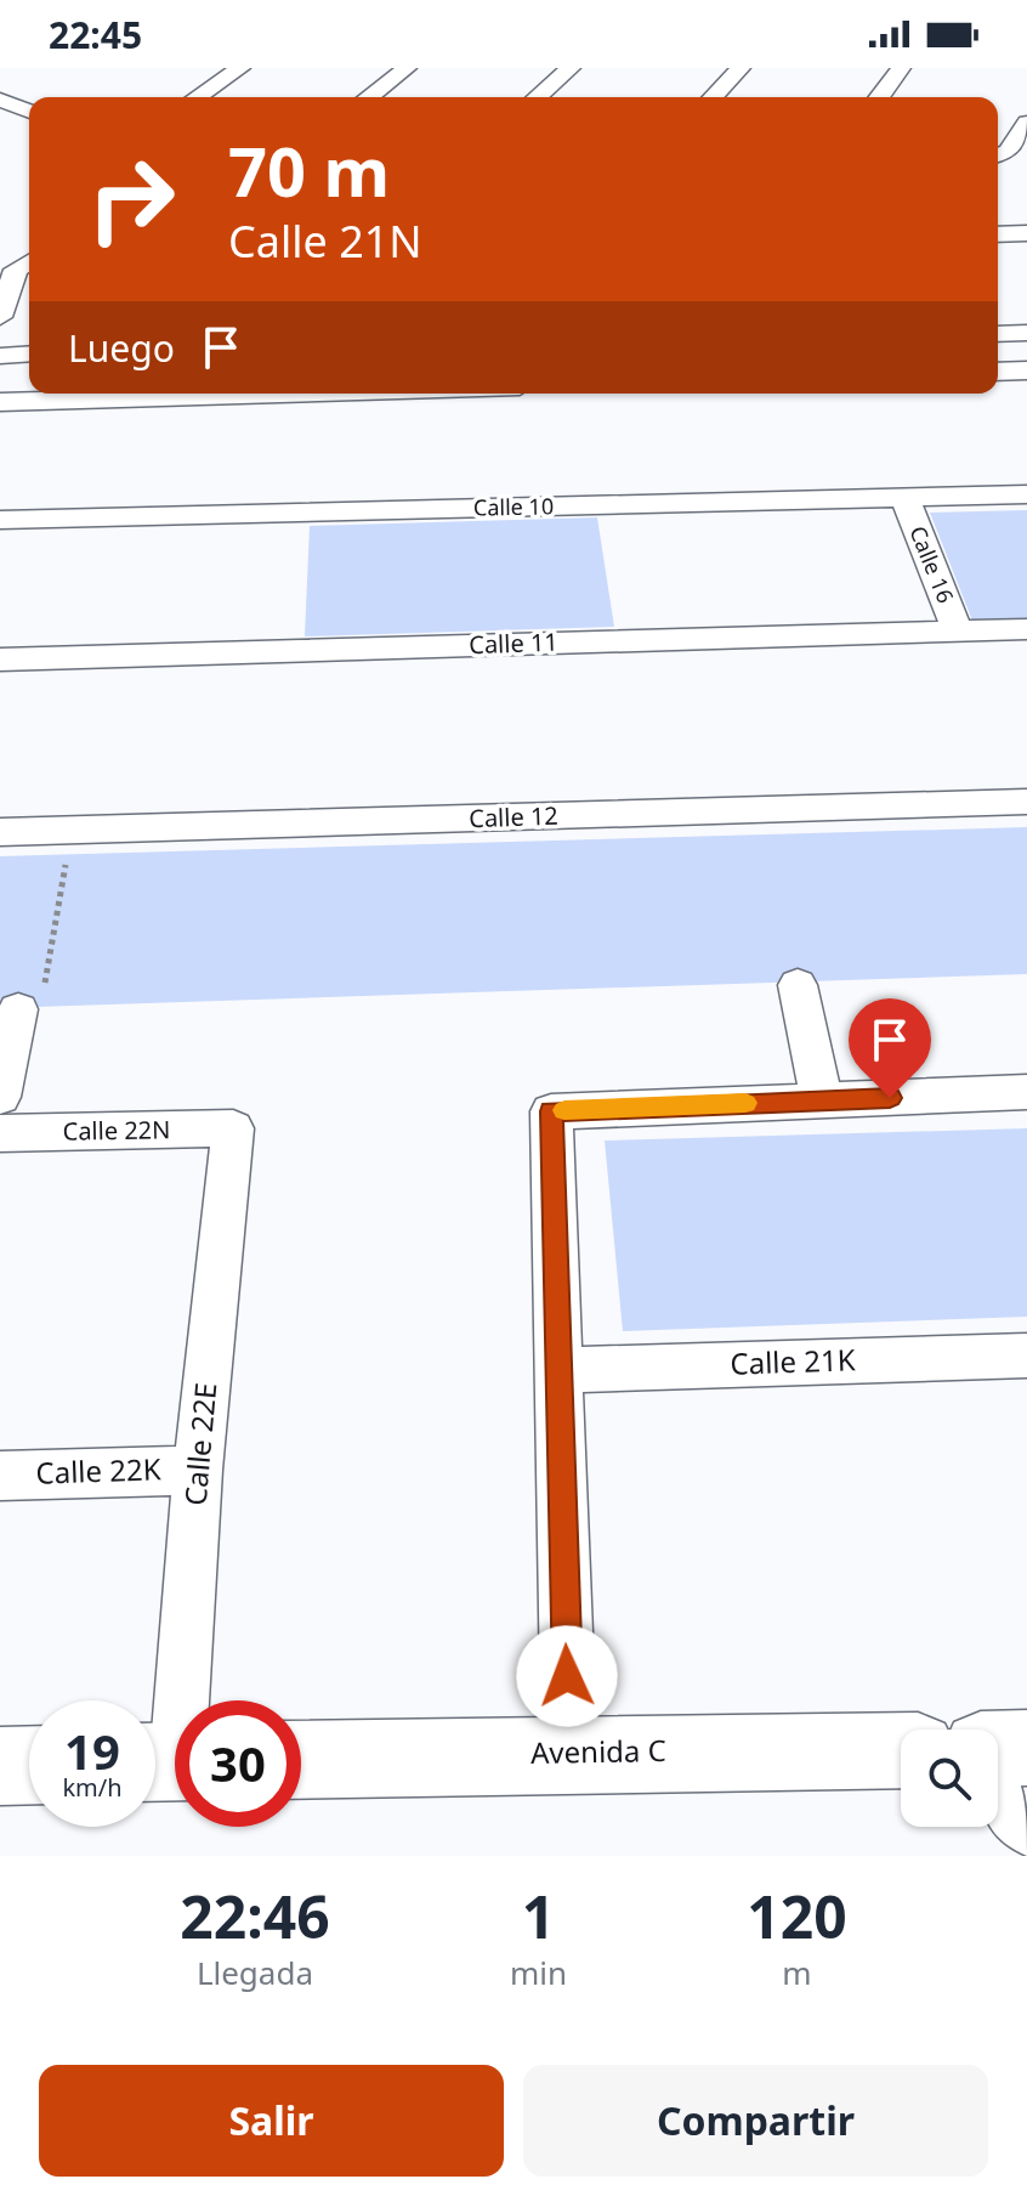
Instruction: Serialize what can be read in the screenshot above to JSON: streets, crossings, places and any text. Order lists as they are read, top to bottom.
{
  "streets": {
    "street": [
      "Calle 10",
      "Calle 16",
      "Calle 11",
      "Calle 12",
      "Calle 22N",
      "Calle 21K",
      "Calle 22E",
      "Calle 22K",
      "Avenida C"
    ]
  },
  "crossings": [
    ["Calle 10", "Calle 16"],
    ["Calle 16", "Calle 11"],
    ["Calle 22N", "Calle 22E"],
    ["Calle 22E", "Calle 22K"]
  ],
  "page": {
    "status": "22:45",
    "turn": ["70 m", "Calle 21N"],
    "then": "Luego",
    "speed": "19 km/h",
    "limit": "30",
    "eta": [
      "22:46",
      "Llegada",
      "1",
      "min",
      "120",
      "m"
    ],
    "buttons": ["Salir", "Compartir"]
  }
}
